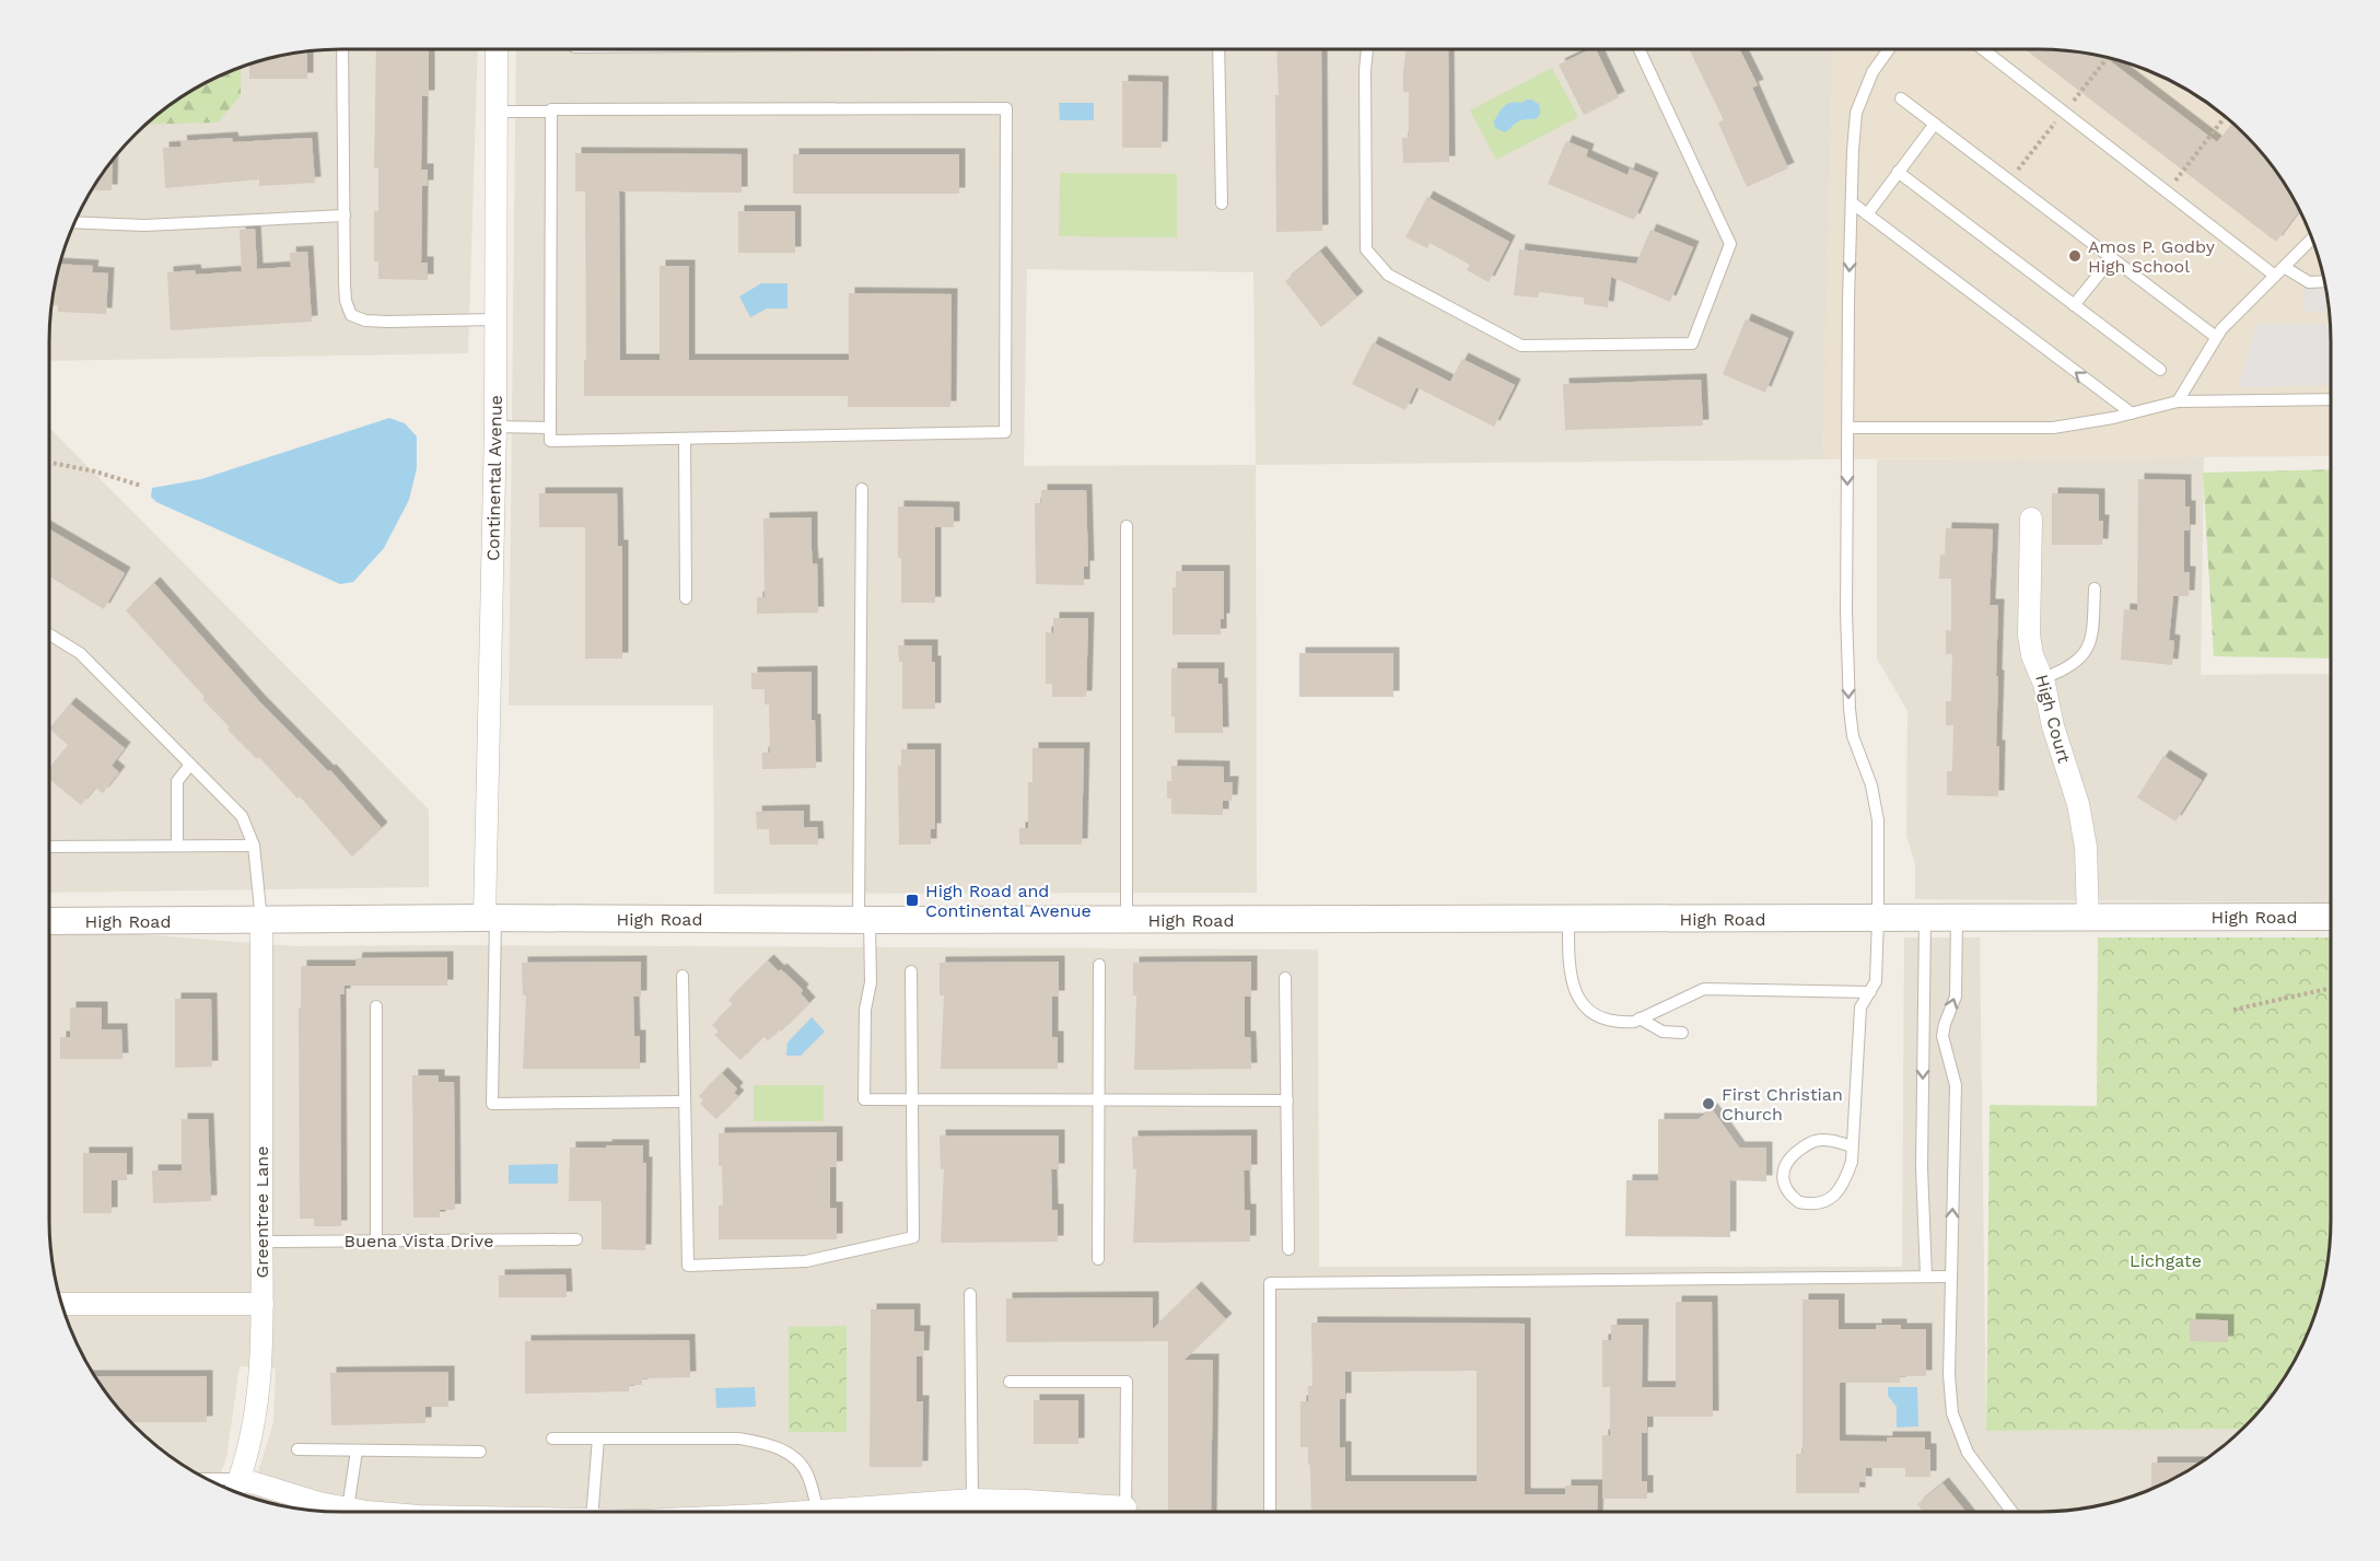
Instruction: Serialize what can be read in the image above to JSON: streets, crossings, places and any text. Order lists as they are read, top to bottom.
{
  "streets": {
    "street": [
      "Continental Avenue",
      "High Court",
      "High Road",
      "Greentree Lane"
    ],
    "lane": ["Buena Vista Drive"]
  },
  "crossings": [
    ["Continental Avenue", "High Road"],
    ["High Court", "High Road"],
    ["High Road", "Greentree Lane"],
    ["Greentree Lane", "Buena Vista Drive"]
  ],
  "parks": ["Lichgate"],
  "places": {
    "other": ["Amos P. Godby High School", "First Christian Church"],
    "transit": ["High Road and Continental Avenue"]
  }
}
